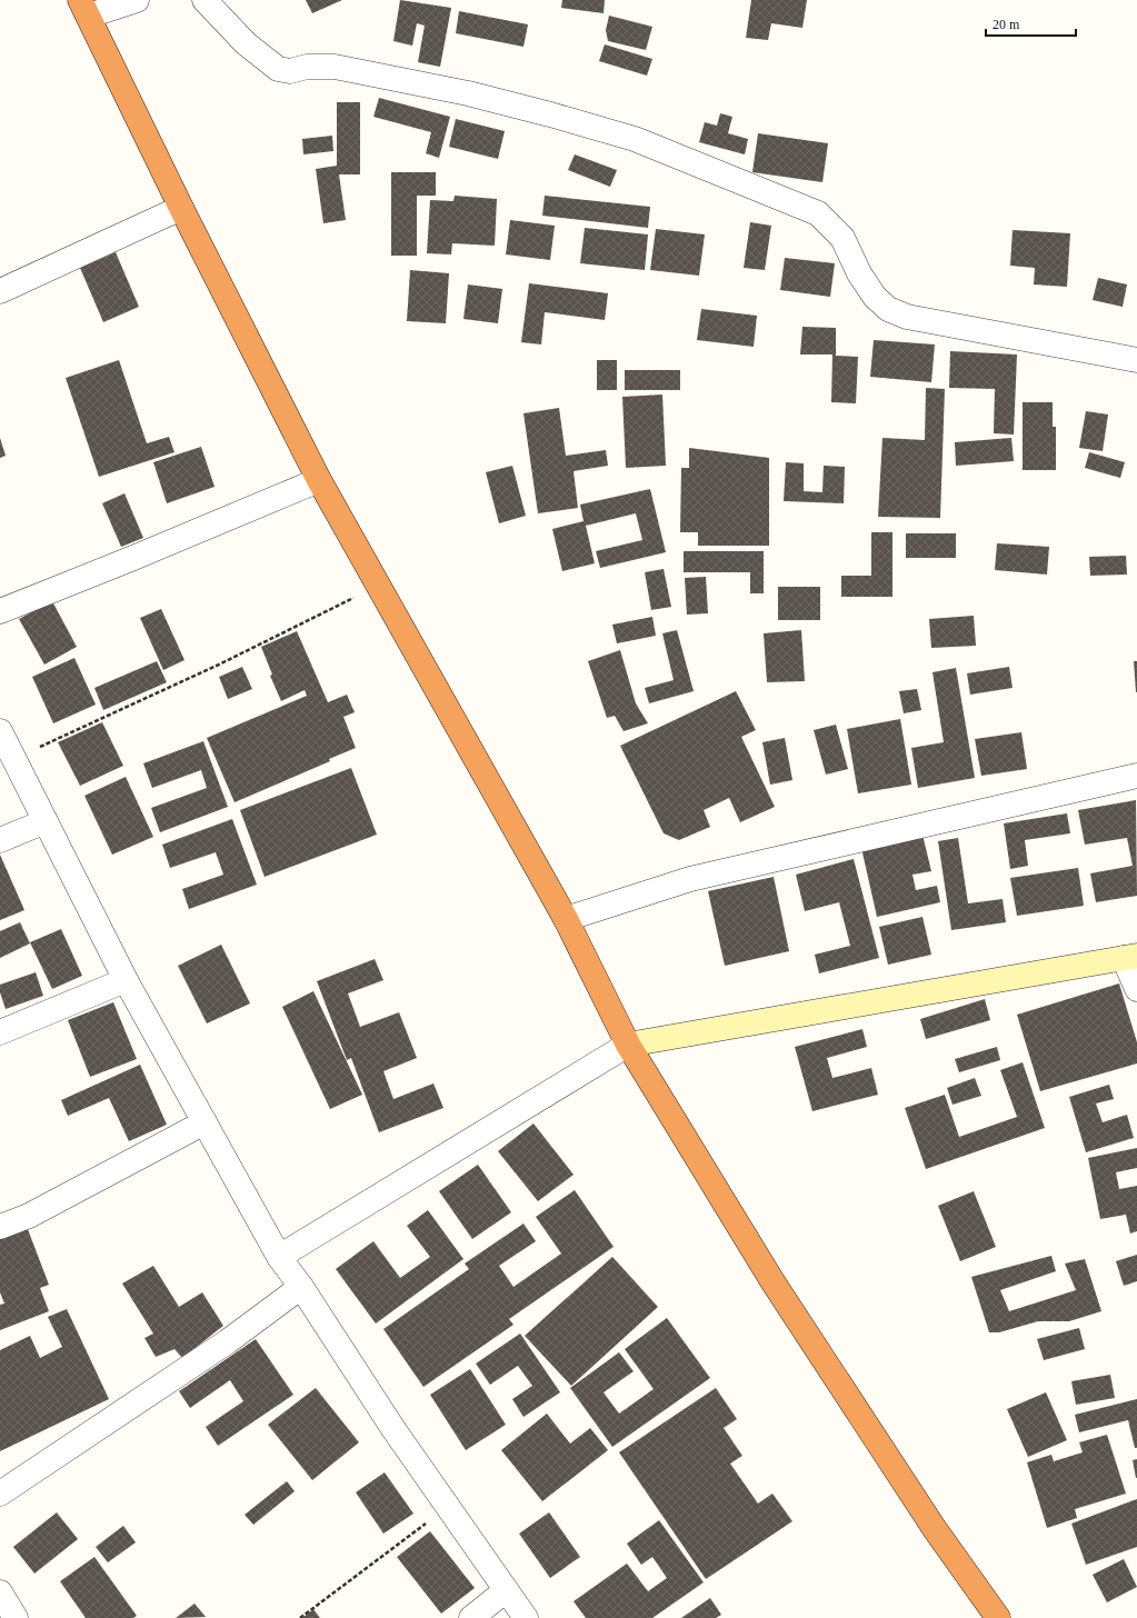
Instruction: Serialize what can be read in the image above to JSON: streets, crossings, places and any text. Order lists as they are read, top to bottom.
{
  "scale_bar": "20 m"
}
